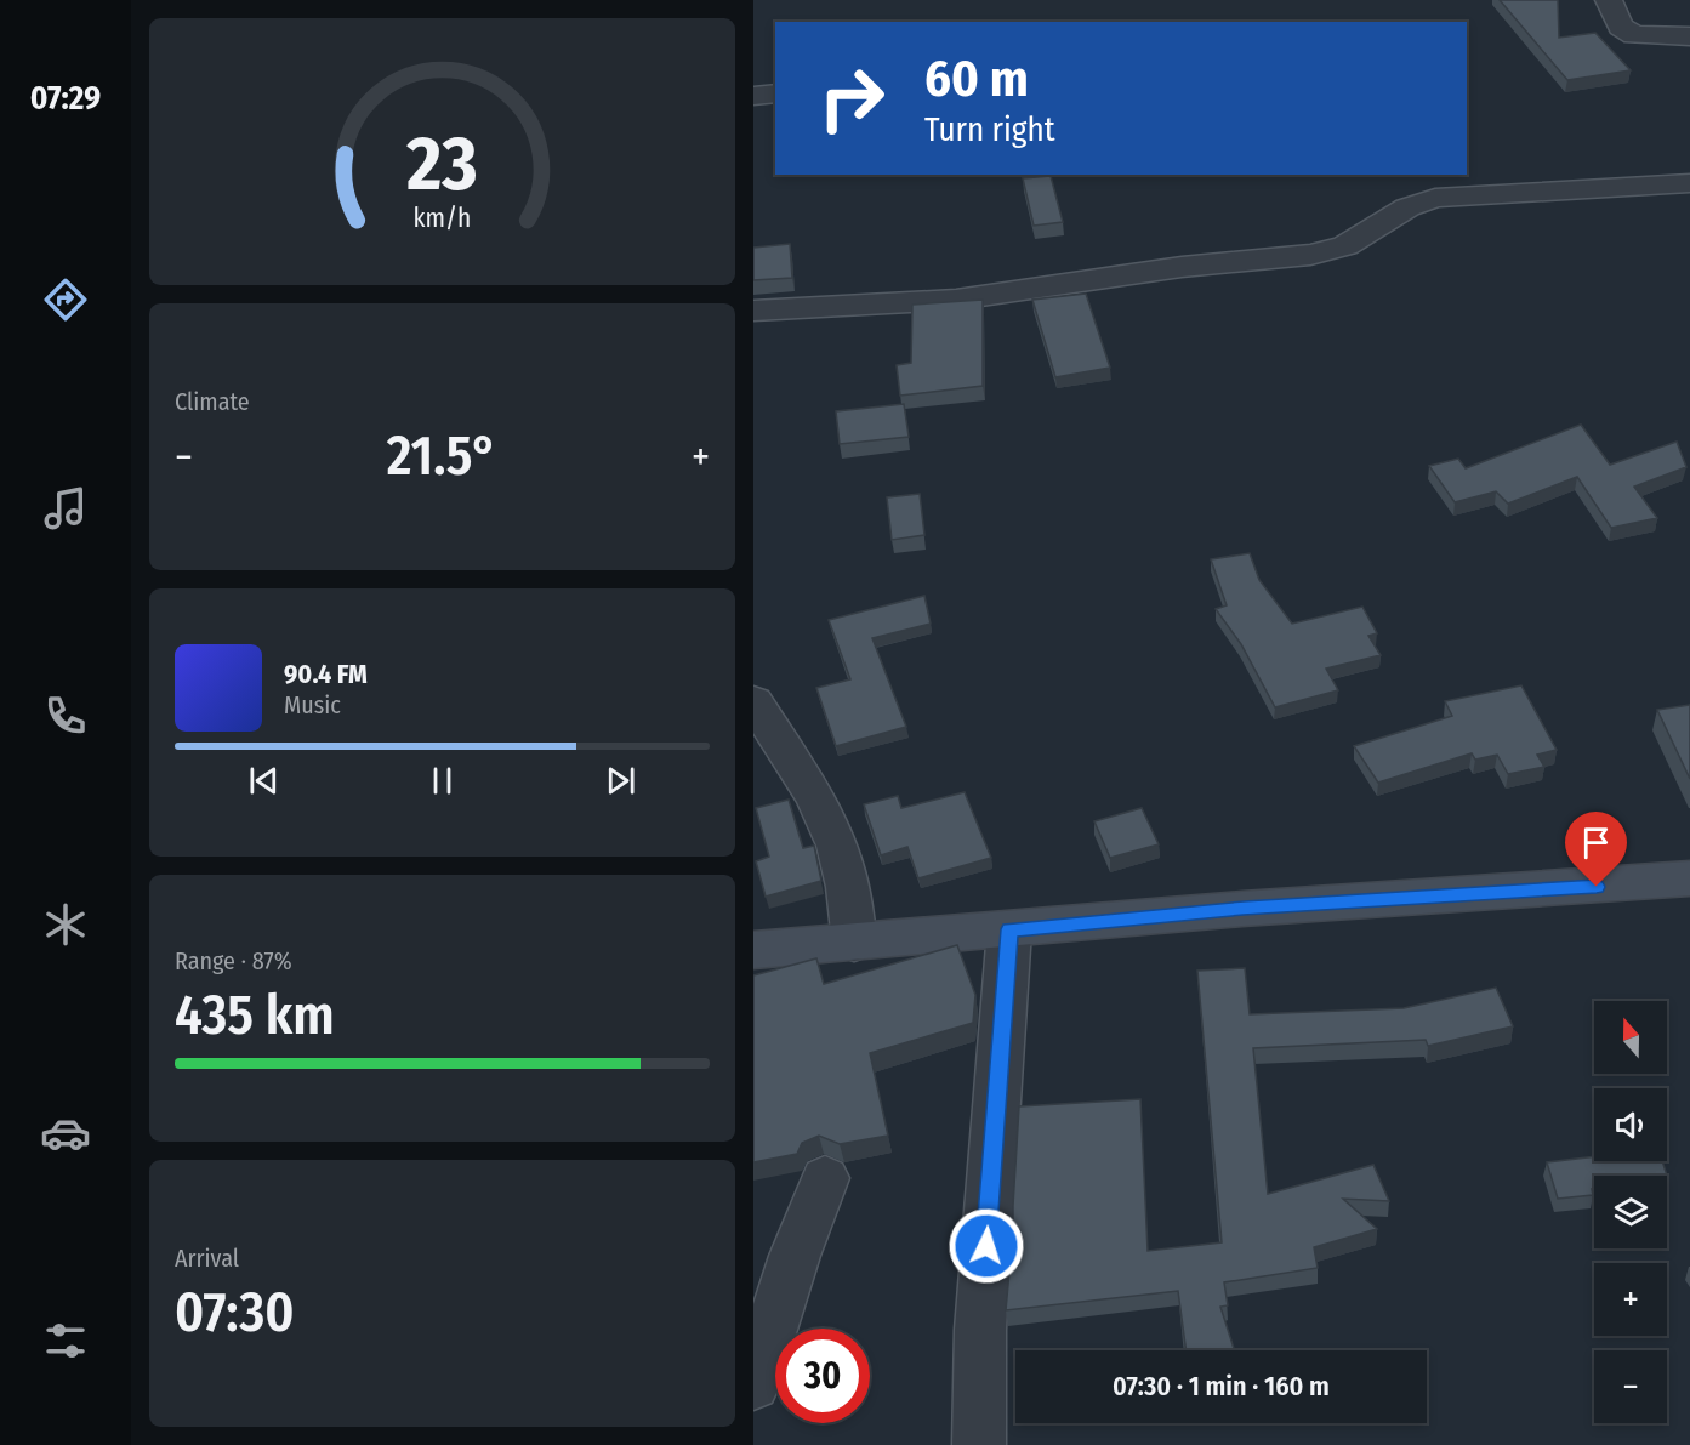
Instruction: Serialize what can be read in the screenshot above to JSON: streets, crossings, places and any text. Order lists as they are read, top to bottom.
{
  "north": "top",
  "page": {
    "tabs": "07:29",
    "turn": ["60 m", "Turn right"],
    "tile": [
      "Climate",
      ["Range · 87%", "435 km"],
      ["Arrival", "07:30"]
    ],
    "heat": ["−", "21.5°", "+"],
    "song": ["90.4 FM", "Music"],
    "map_buttons": ["+", "−"],
    "limit": "30",
    "trip": "07:30 · 1 min · 160 m",
    "gauge": ["23", "km/h"]
  }
}
